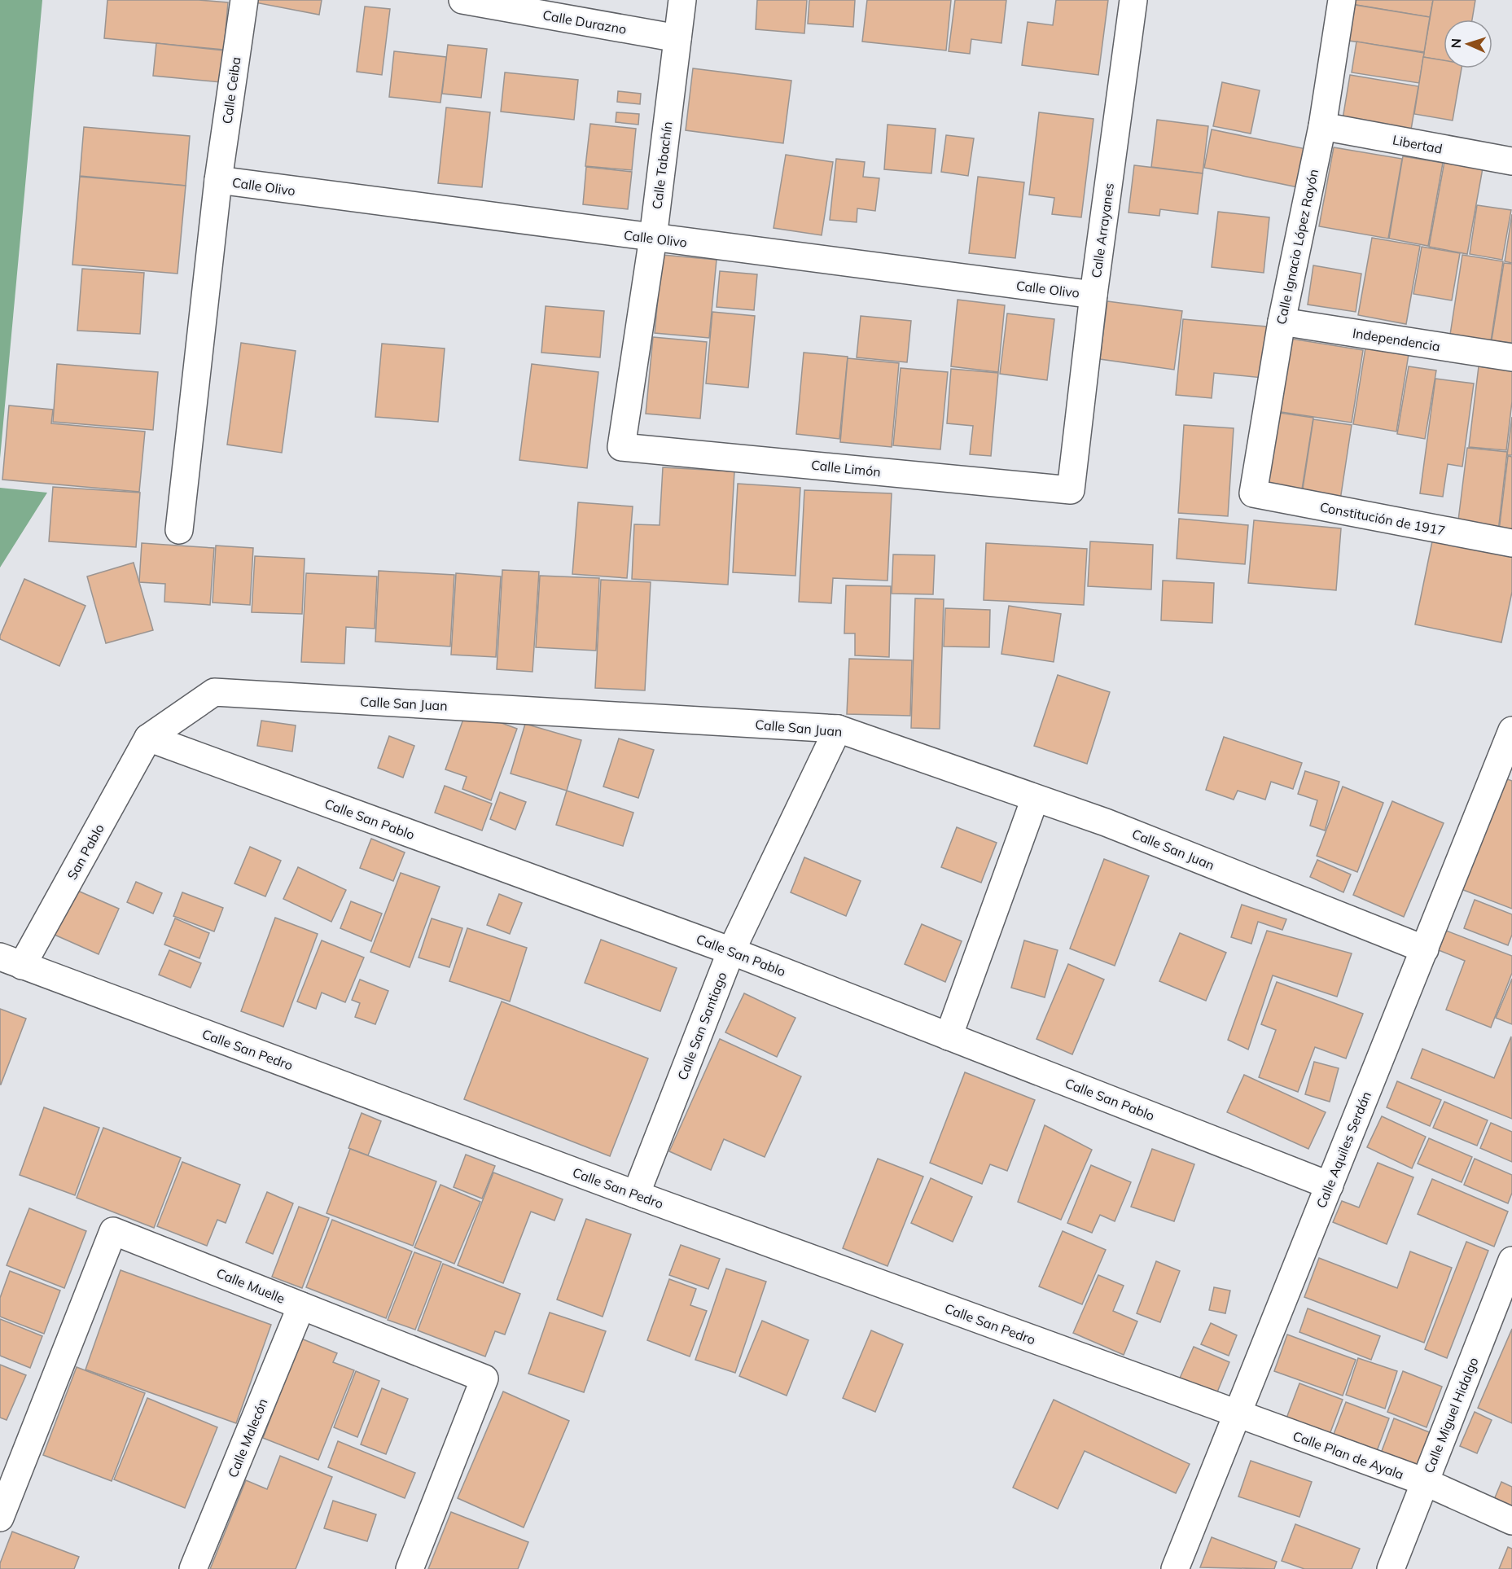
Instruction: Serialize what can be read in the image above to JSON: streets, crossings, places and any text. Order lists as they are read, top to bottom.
{
  "streets": {
    "street": [
      "Calle Durazno",
      "Calle Ceiba",
      "Libertad",
      "Calle Tabachín",
      "Calle Olivo",
      "Calle Arrayanes",
      "Calle Ignacio López Rayón",
      "Independencia",
      "Calle Limón",
      "Constitución de 1917",
      "Calle San Juan",
      "Calle San Pablo",
      "San Pablo",
      "Calle San Santiago",
      "Calle San Pedro",
      "Calle Aquiles Serdán",
      "Calle Muelle",
      "Calle Miguel Hidalgo",
      "Calle Malecón",
      "Calle Plan de Ayala"
    ]
  },
  "crossings": [
    ["Calle Durazno", "Calle Tabachín"],
    ["Calle Ceiba", "Calle Olivo"],
    ["Libertad", "Calle Ignacio López Rayón"],
    ["Calle Tabachín", "Calle Olivo"],
    ["Calle Tabachín", "Calle Limón"],
    ["Calle Olivo", "Calle Arrayanes"],
    ["Calle Arrayanes", "Calle Limón"],
    ["Calle Ignacio López Rayón", "Independencia"],
    ["Calle Ignacio López Rayón", "Constitución de 1917"],
    ["Calle San Juan", "Calle San Pablo"],
    ["Calle San Juan", "San Pablo"],
    ["Calle San Juan", "Calle San Santiago"],
    ["Calle San Juan", "Calle Aquiles Serdán"],
    ["Calle San Pablo", "San Pablo"],
    ["Calle San Pablo", "Calle San Santiago"],
    ["Calle San Pablo", "Calle Aquiles Serdán"],
    ["San Pablo", "Calle San Pedro"],
    ["Calle San Santiago", "Calle San Pedro"],
    ["Calle San Pedro", "Calle Aquiles Serdán"],
    ["Calle San Pedro", "Calle Plan de Ayala"],
    ["Calle Aquiles Serdán", "Calle Plan de Ayala"],
    ["Calle Muelle", "Calle Malecón"],
    ["Calle Miguel Hidalgo", "Calle Plan de Ayala"]
  ],
  "north": "left"
}
